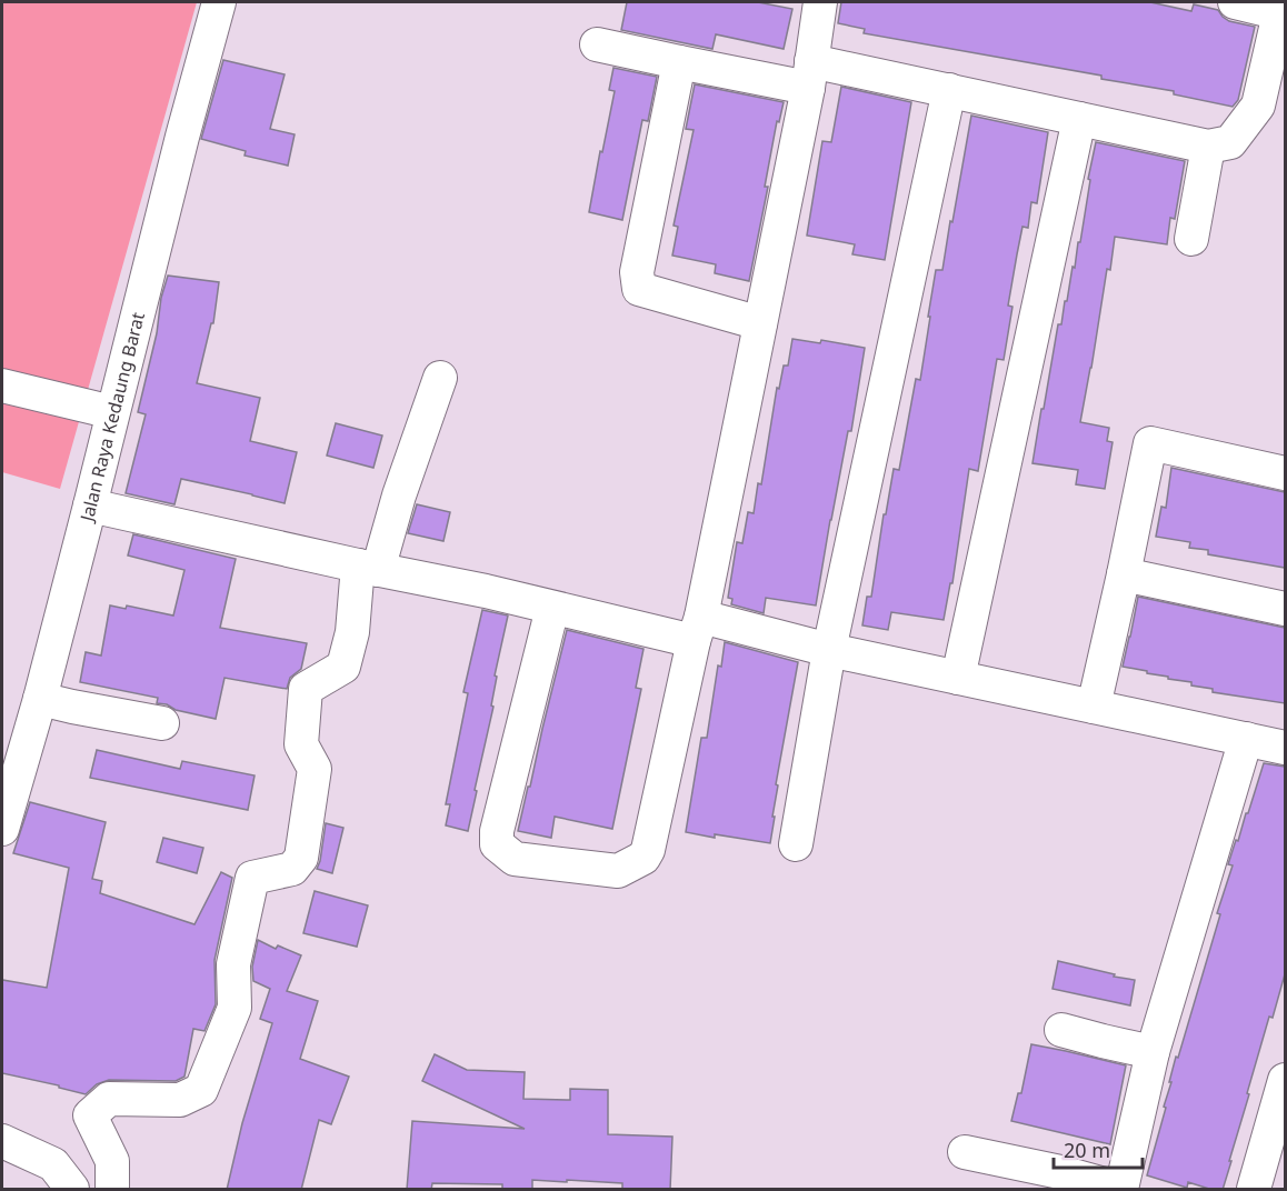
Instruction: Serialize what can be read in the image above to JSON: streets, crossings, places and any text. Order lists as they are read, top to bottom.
{
  "streets": {
    "street": ["Jalan Raya Kedaung Barat"]
  },
  "scale_bar": "20 m"
}
